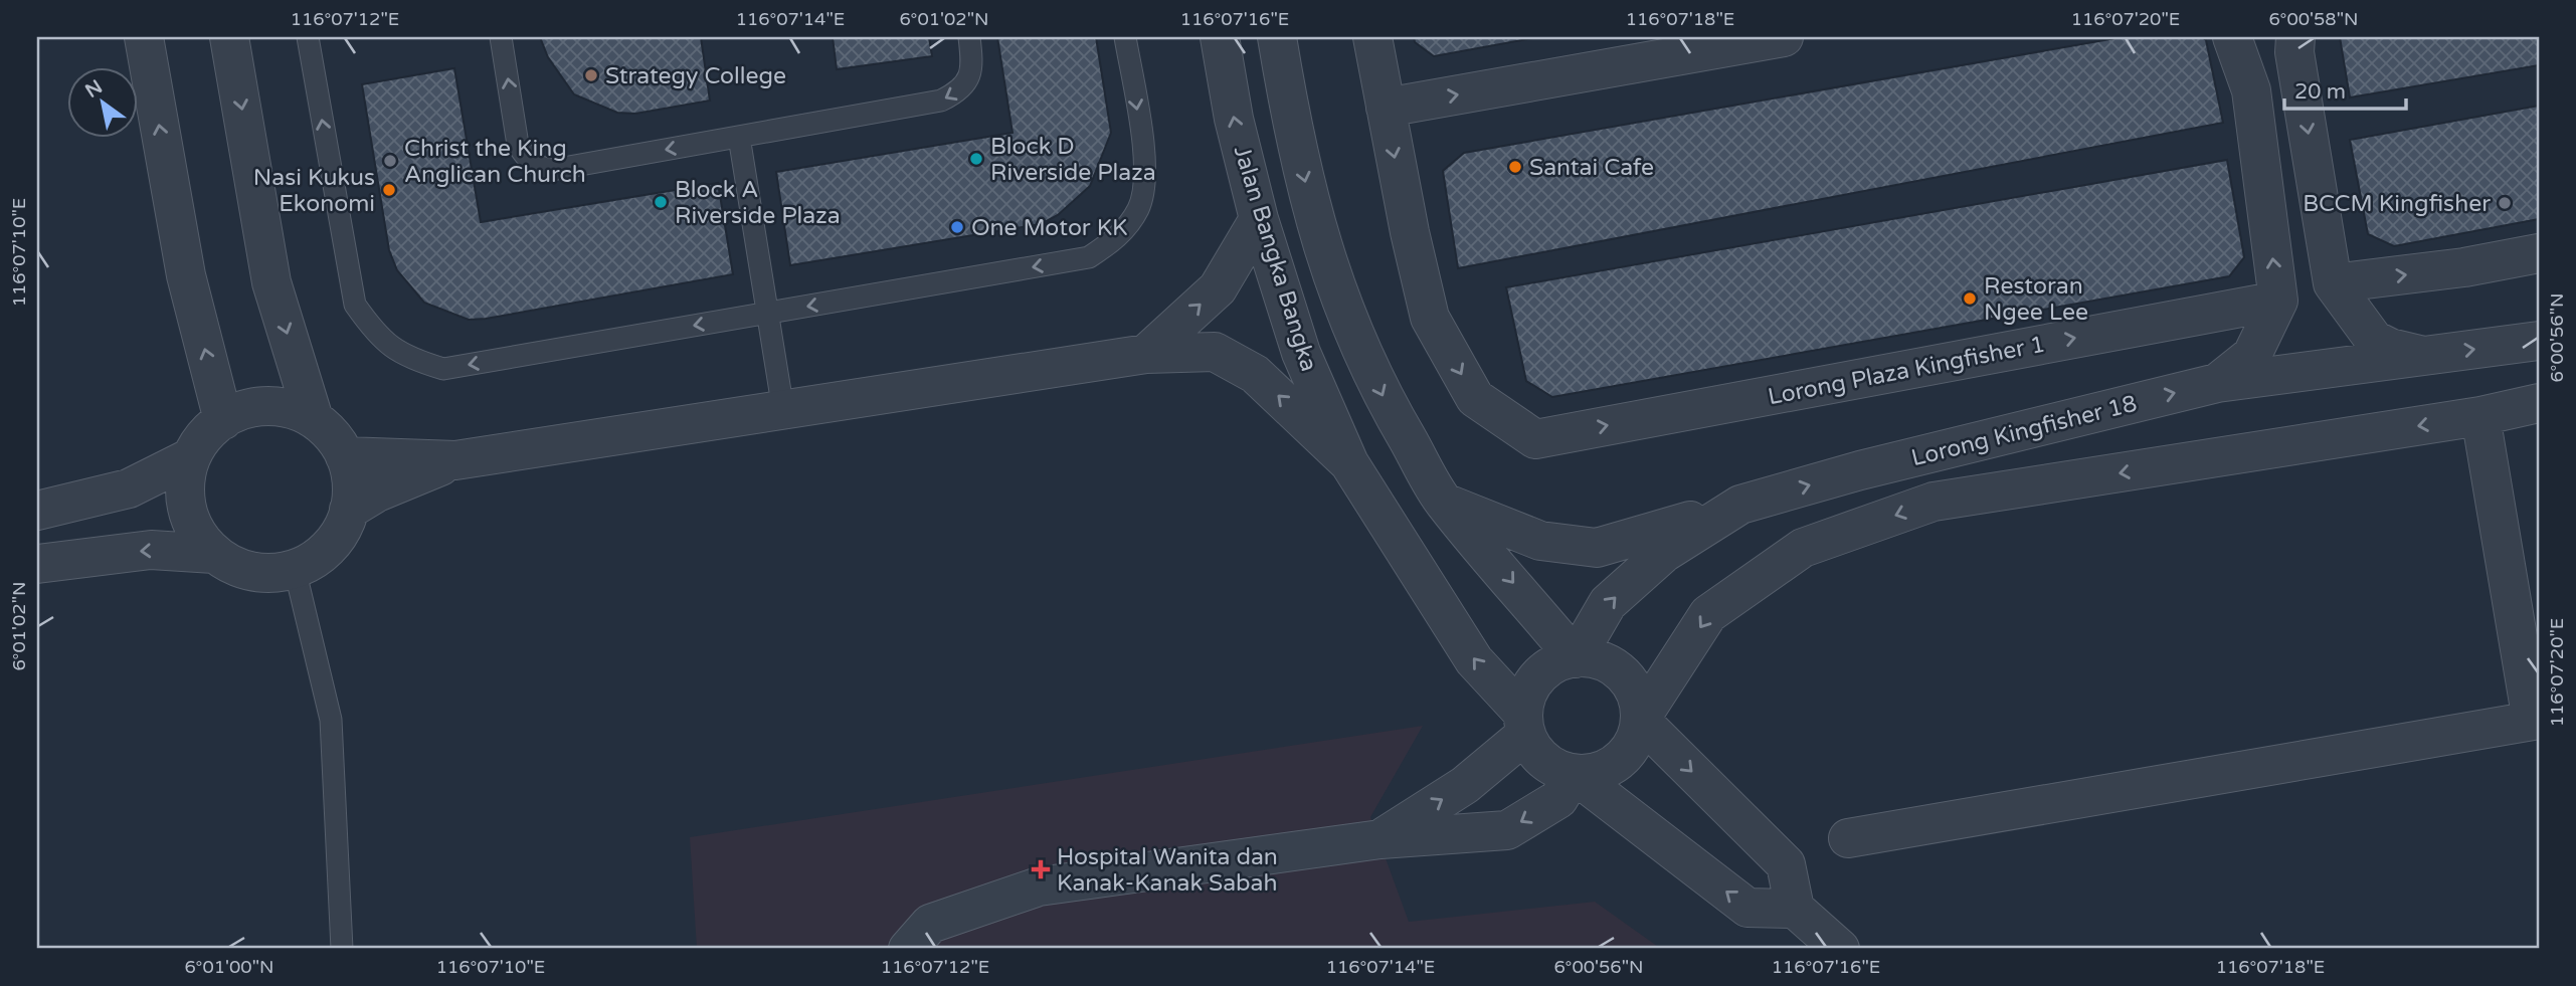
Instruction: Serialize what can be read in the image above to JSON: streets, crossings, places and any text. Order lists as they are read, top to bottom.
{
  "streets": {
    "street": ["Jalan Bangka Bangka", "Lorong Plaza Kingfisher 1", "Lorong Kingfisher 18"]
  },
  "crossings": [
    ["Jalan Bangka Bangka", "Lorong Kingfisher 18"]
  ],
  "places": {
    "other": [
      "Strategy College",
      "Block D Riverside Plaza",
      "Christ the King Anglican Church",
      "Santai Cafe",
      "Nasi Kukus Ekonomi",
      "Block A Riverside Plaza",
      "BCCM Kingfisher",
      "One Motor KK",
      "Restoran Ngee Lee"
    ],
    "health": ["Hospital Wanita dan Kanak-Kanak Sabah"]
  },
  "scale_bar": "20 m",
  "north": "top left",
  "coordinates": [
    "116°07'12\"E",
    "116°07'14\"E",
    "6°01'02\"N",
    "116°07'16\"E",
    "116°07'18\"E",
    "116°07'20\"E",
    "6°00'58\"N",
    "116°07'10\"E",
    "6°00'56\"N",
    "6°01'00\"N"
  ]
}
